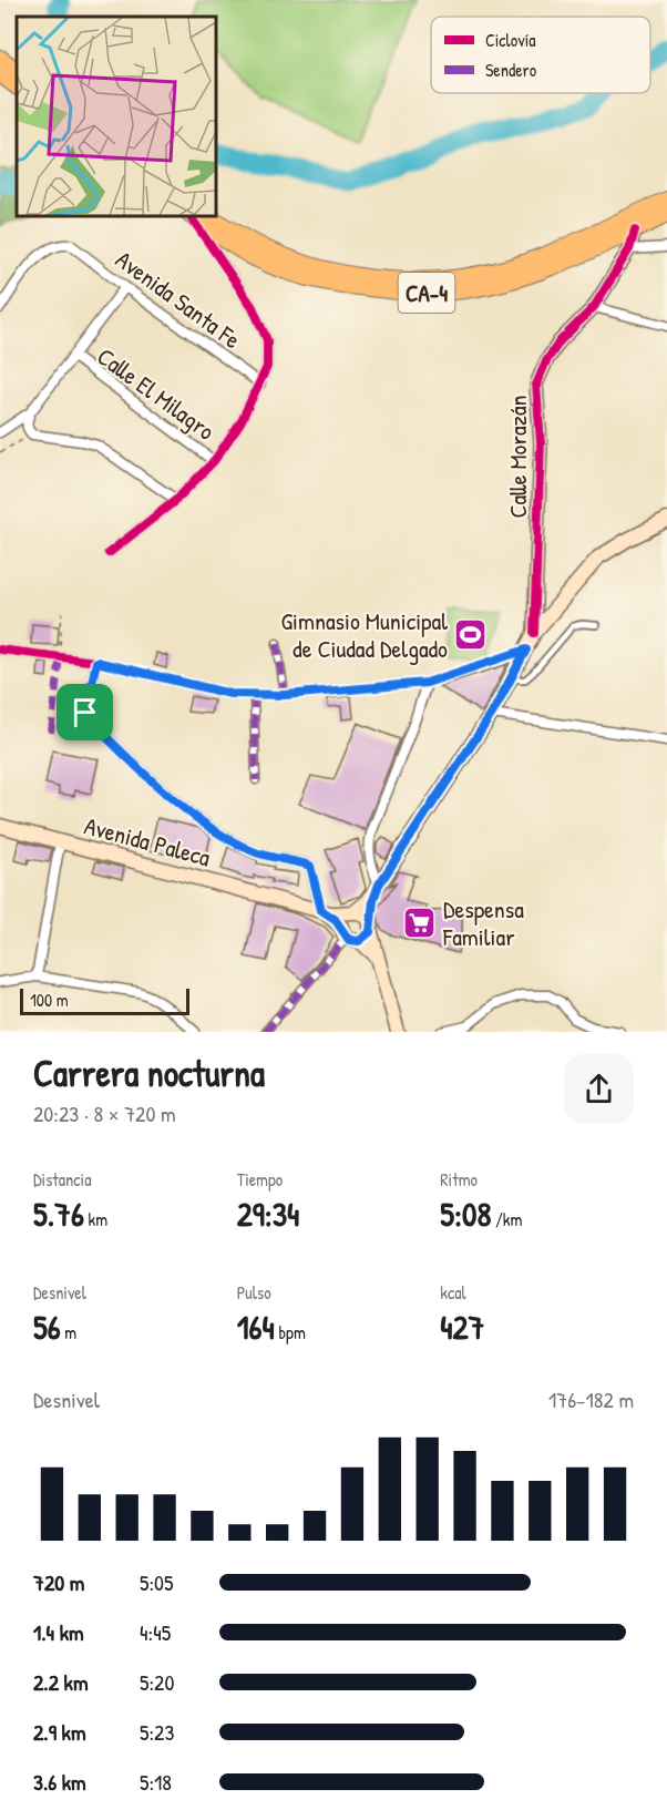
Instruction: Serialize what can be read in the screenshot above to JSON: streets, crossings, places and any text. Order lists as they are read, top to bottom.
{
  "streets": {
    "main road": ["CA-4", "Calle Morazán", "Avenida Paleca"],
    "street": ["Avenida Santa Fe", "Calle El Milagro"]
  },
  "crossings": [
    ["CA-4", "Calle Morazán"],
    ["Avenida Santa Fe", "Calle El Milagro"],
    ["Calle Morazán", "Avenida Paleca"]
  ],
  "places": {
    "sports": ["Gimnasio Municipal de Ciudad Delgado"],
    "supermarket": ["Despensa Familiar"]
  },
  "legend": ["Ciclovía", "Sendero"],
  "scale_bar": "100 m",
  "page": {
    "scale": "100 m",
    "heading": ["Carrera nocturna", "20:23 · 8 × 720 m"],
    "stats": [
      ["Distancia", "5.76 km"],
      ["Tiempo", "29:34"],
      ["Ritmo", "5:08 /km"],
      ["Desnivel", "56 m"],
      ["Pulso", "164 bpm"],
      ["kcal", "427"]
    ],
    "chart": ["Desnivel", "176–182 m"],
    "list": [
      {
        "name": "720 m",
        "note": "5:05"
      },
      {
        "name": "1.4 km",
        "note": "4:45"
      },
      {
        "name": "2.2 km",
        "note": "5:20"
      },
      {
        "name": "2.9 km",
        "note": "5:23"
      },
      {
        "name": "3.6 km",
        "note": "5:18"
      }
    ]
  }
}
